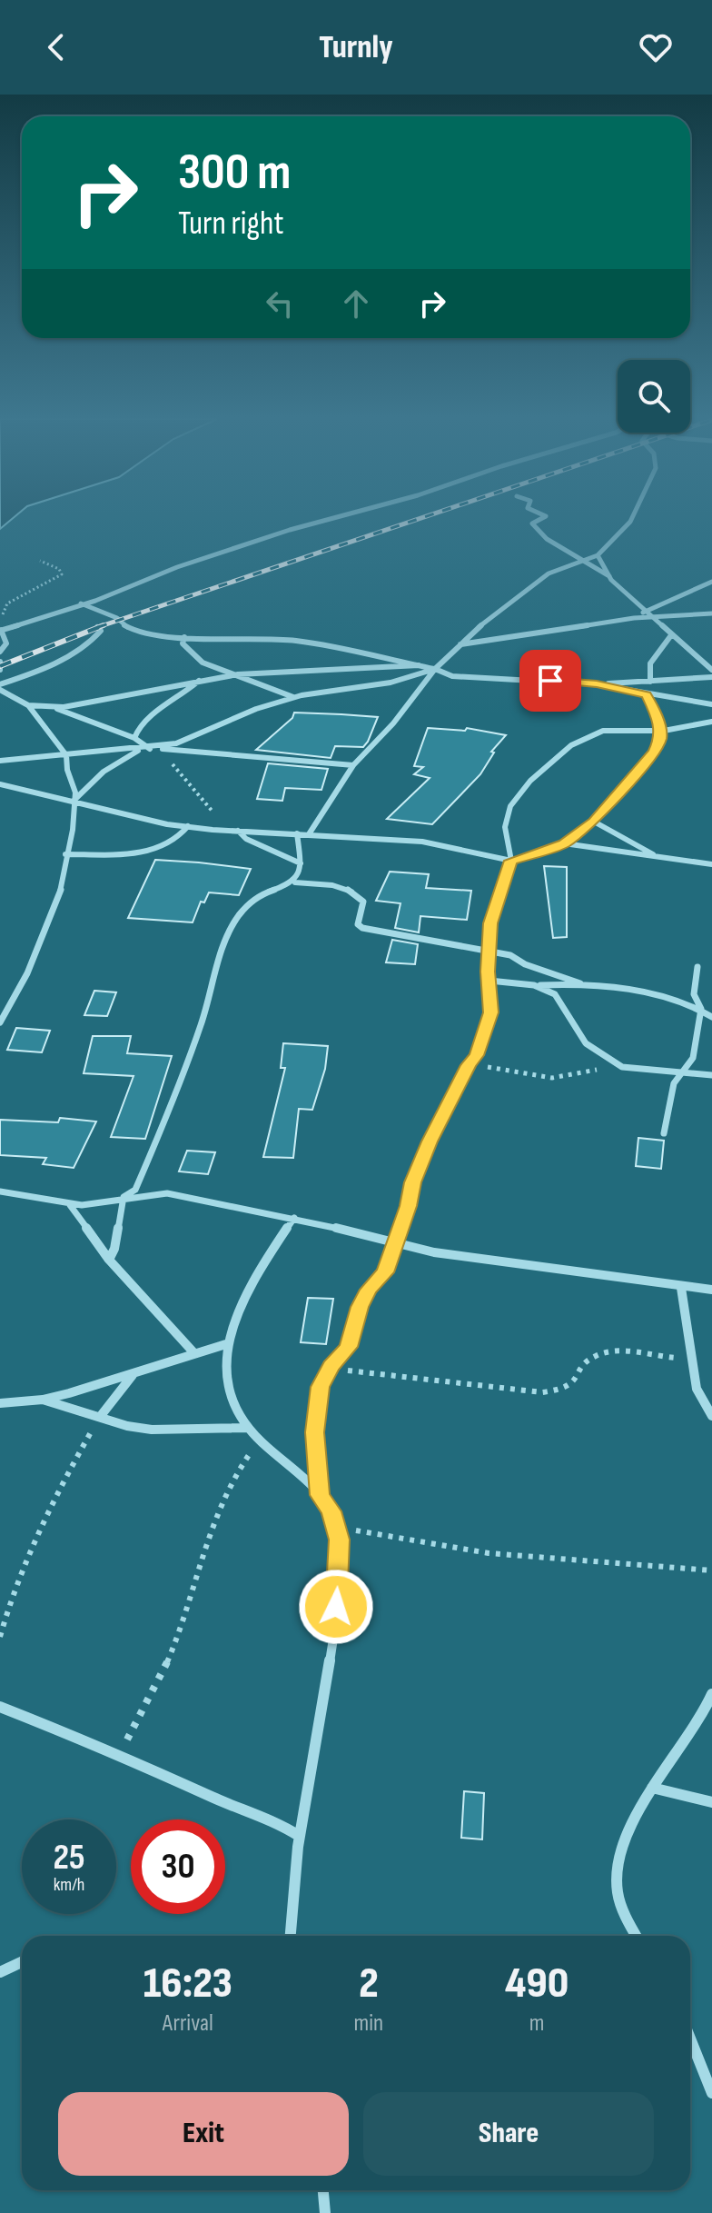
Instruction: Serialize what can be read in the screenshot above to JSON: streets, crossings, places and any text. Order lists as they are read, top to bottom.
{
  "page": {
    "header": "Turnly",
    "turn": ["300 m", "Turn right"],
    "speed": "25 km/h",
    "limit": "30",
    "eta": [
      "16:23",
      "Arrival",
      "2",
      "min",
      "490",
      "m"
    ],
    "buttons": ["Exit", "Share"]
  }
}
